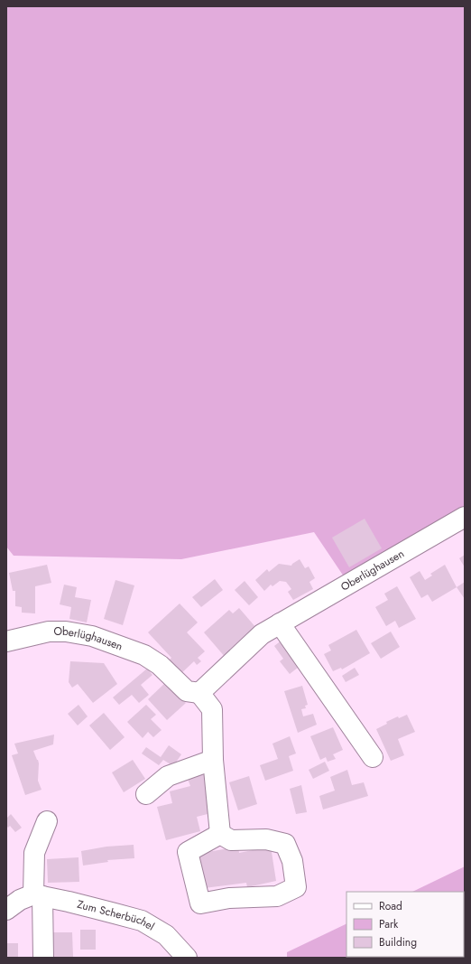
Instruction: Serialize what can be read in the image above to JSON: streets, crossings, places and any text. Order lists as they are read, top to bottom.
{
  "streets": {
    "street": ["Oberlüghausen", "Zum Scherbüchel"]
  },
  "legend": ["Road", "Park", "Building"]
}
